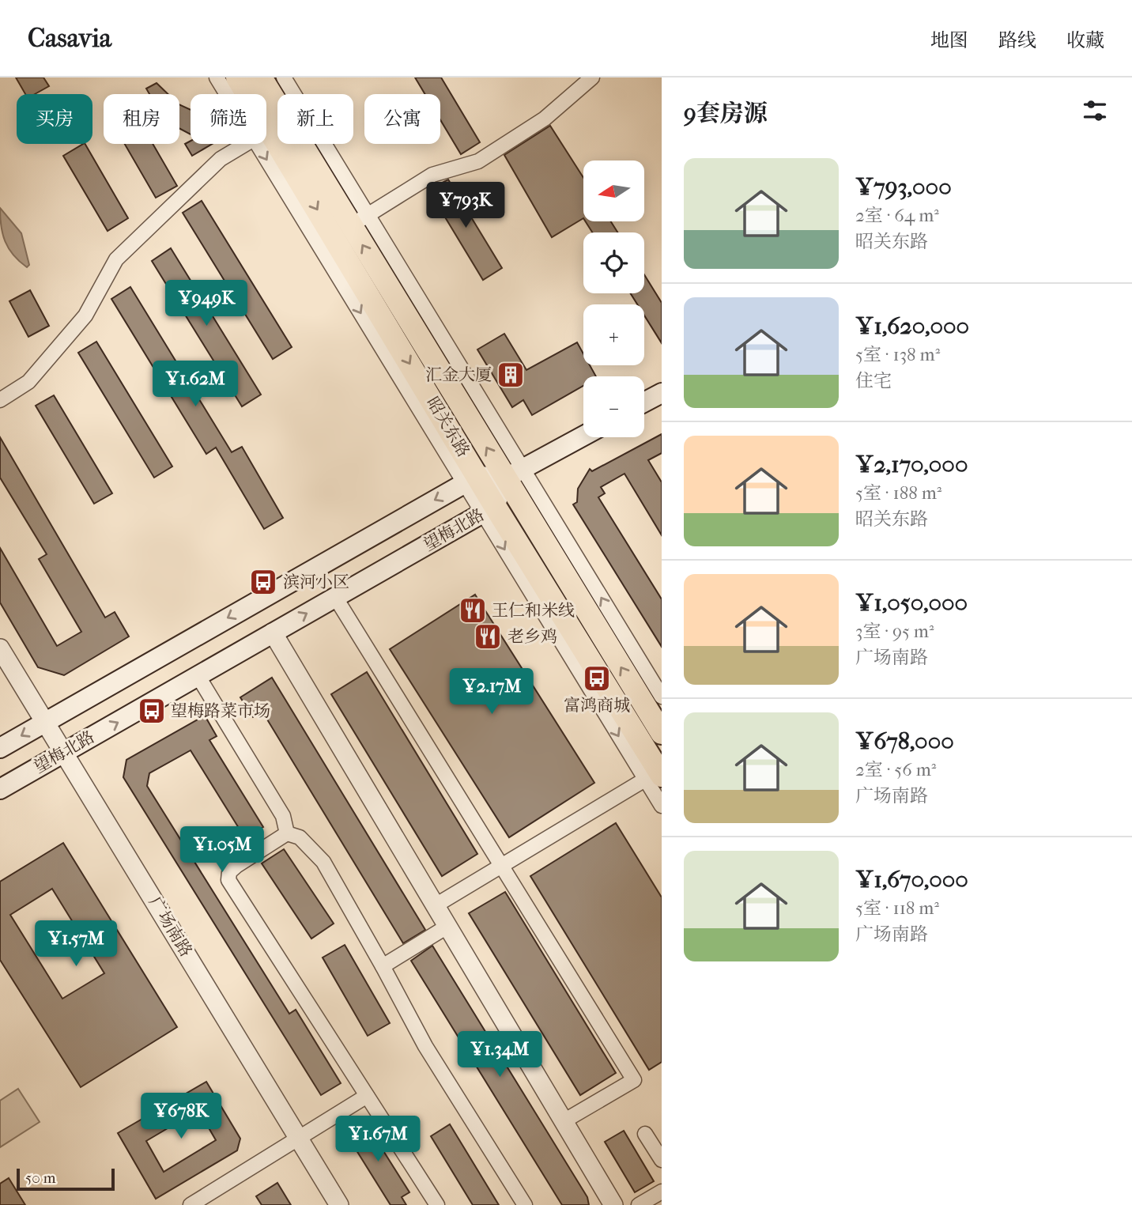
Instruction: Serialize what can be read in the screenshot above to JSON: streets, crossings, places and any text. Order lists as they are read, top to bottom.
{
  "streets": {
    "main road": ["昭关东路", "望梅北路"],
    "street": ["广场南路"]
  },
  "crossings": [
    ["昭关东路", "望梅北路"],
    ["望梅北路", "广场南路"]
  ],
  "places": {
    "building": ["汇金大厦"],
    "bus stop": ["滨河小区", "富鸿商城", "望梅路菜市场"],
    "restaurant": ["王仁和米线", "老乡鸡"]
  },
  "scale_bar": "50 m",
  "north": "left",
  "page": {
    "header": "Casavia",
    "nav": ["地图", "路线", "收藏"],
    "heading": "9套房源",
    "chip": [
      "买房",
      "租房",
      "筛选",
      "新上",
      "公寓"
    ],
    "list": [
      {
        "name": "¥793,000",
        "note": "2室 · 64 m² · 昭关东路"
      },
      {
        "name": "¥1,620,000",
        "note": "5室 · 138 m² · 住宅"
      },
      {
        "name": "¥2,170,000",
        "note": "5室 · 188 m² · 昭关东路"
      },
      {
        "name": "¥1,050,000",
        "note": "3室 · 95 m² · 广场南路"
      },
      {
        "name": "¥678,000",
        "note": "2室 · 56 m² · 广场南路"
      },
      {
        "name": "¥1,670,000",
        "note": "5室 · 118 m² · 广场南路"
      }
    ],
    "map_buttons": ["+", "−"],
    "price": [
      "¥793K",
      "¥949K",
      "¥1.62M",
      "¥2.17M",
      "¥1.05M",
      "¥1.57M",
      "¥1.34M",
      "¥678K",
      "¥1.67M"
    ],
    "scale": "50 m"
  }
}
